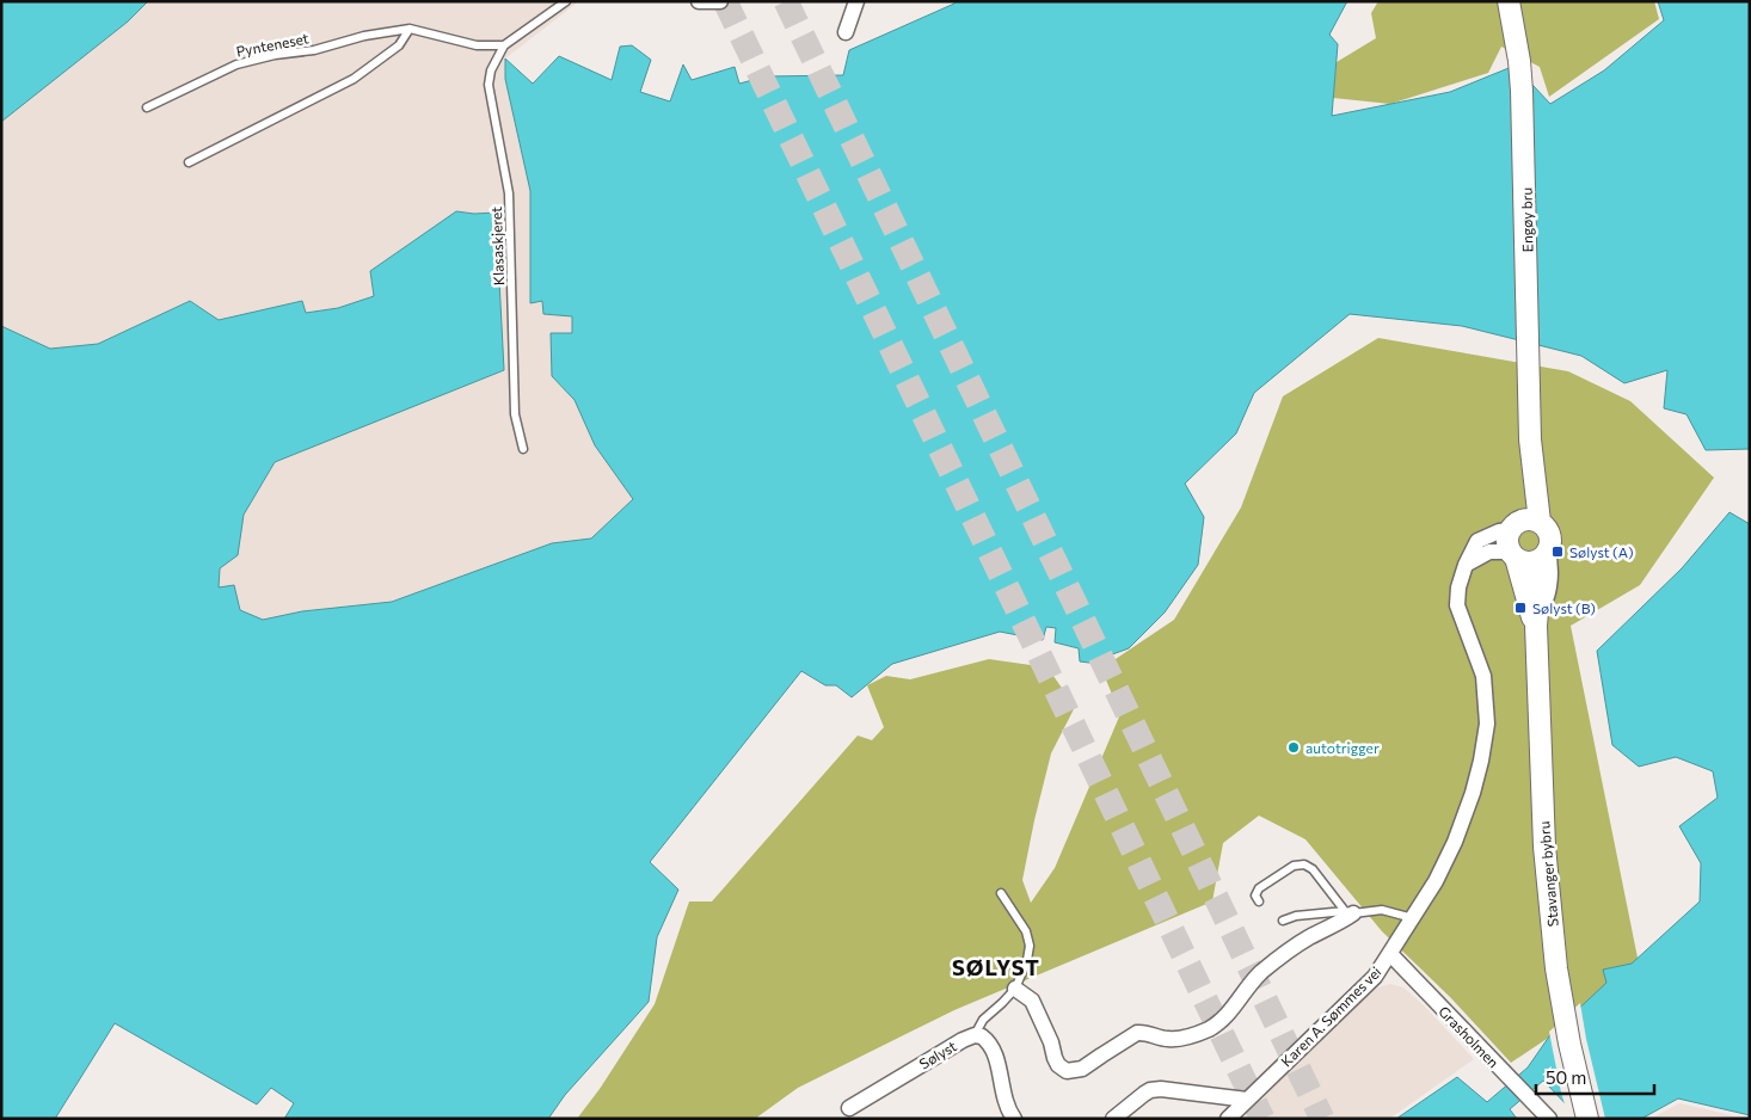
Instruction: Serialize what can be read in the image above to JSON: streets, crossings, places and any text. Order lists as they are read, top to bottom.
{
  "streets": {
    "main road": ["Engøy bru", "Stavanger bybru"],
    "street": ["Karen A. Sømmes vei", "Grasholmen", "Sølyst"],
    "lane": ["Pynteneset", "Klasaskjeret"]
  },
  "crossings": [
    ["Pynteneset", "Klasaskjeret"],
    ["Engøy bru", "Karen A. Sømmes vei"],
    ["Karen A. Sømmes vei", "Grasholmen"]
  ],
  "districts": ["SØLYST"],
  "places": {
    "transit": ["Sølyst (A)", "Sølyst (B)"],
    "other": ["autotrigger"]
  },
  "scale_bar": "50 m"
}
